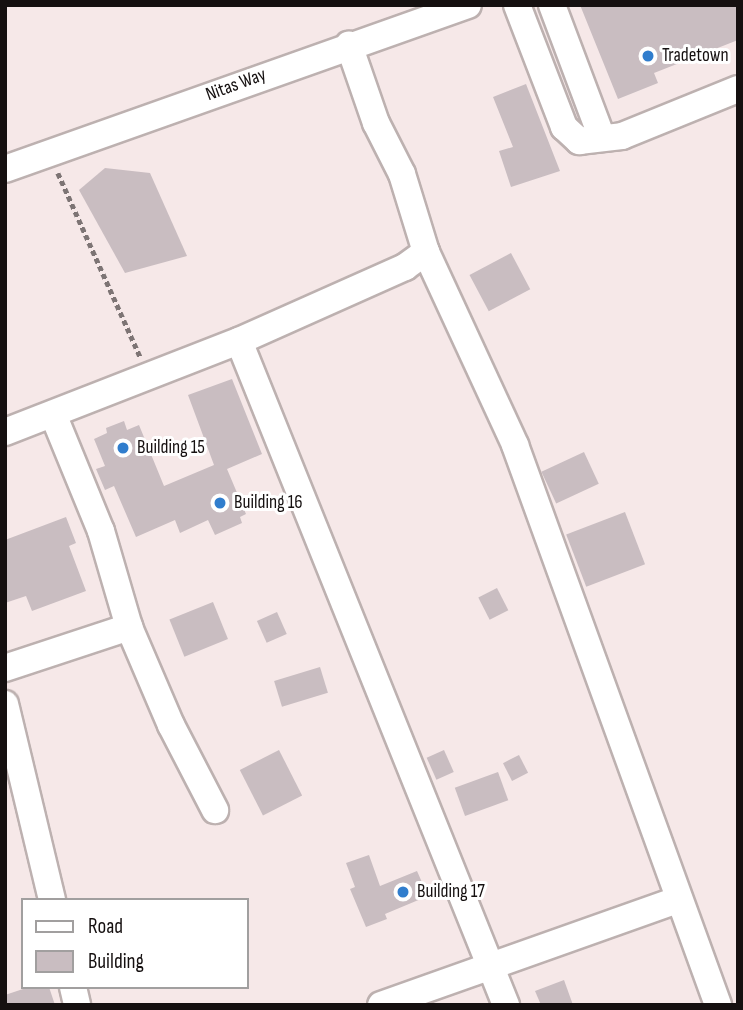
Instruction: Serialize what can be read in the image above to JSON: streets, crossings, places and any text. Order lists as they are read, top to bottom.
{
  "streets": {
    "street": ["Nitas Way"]
  },
  "places": [
    "Tradetown",
    "Building 15",
    "Building 16",
    "Building 17"
  ],
  "legend": ["Road", "Building"]
}
